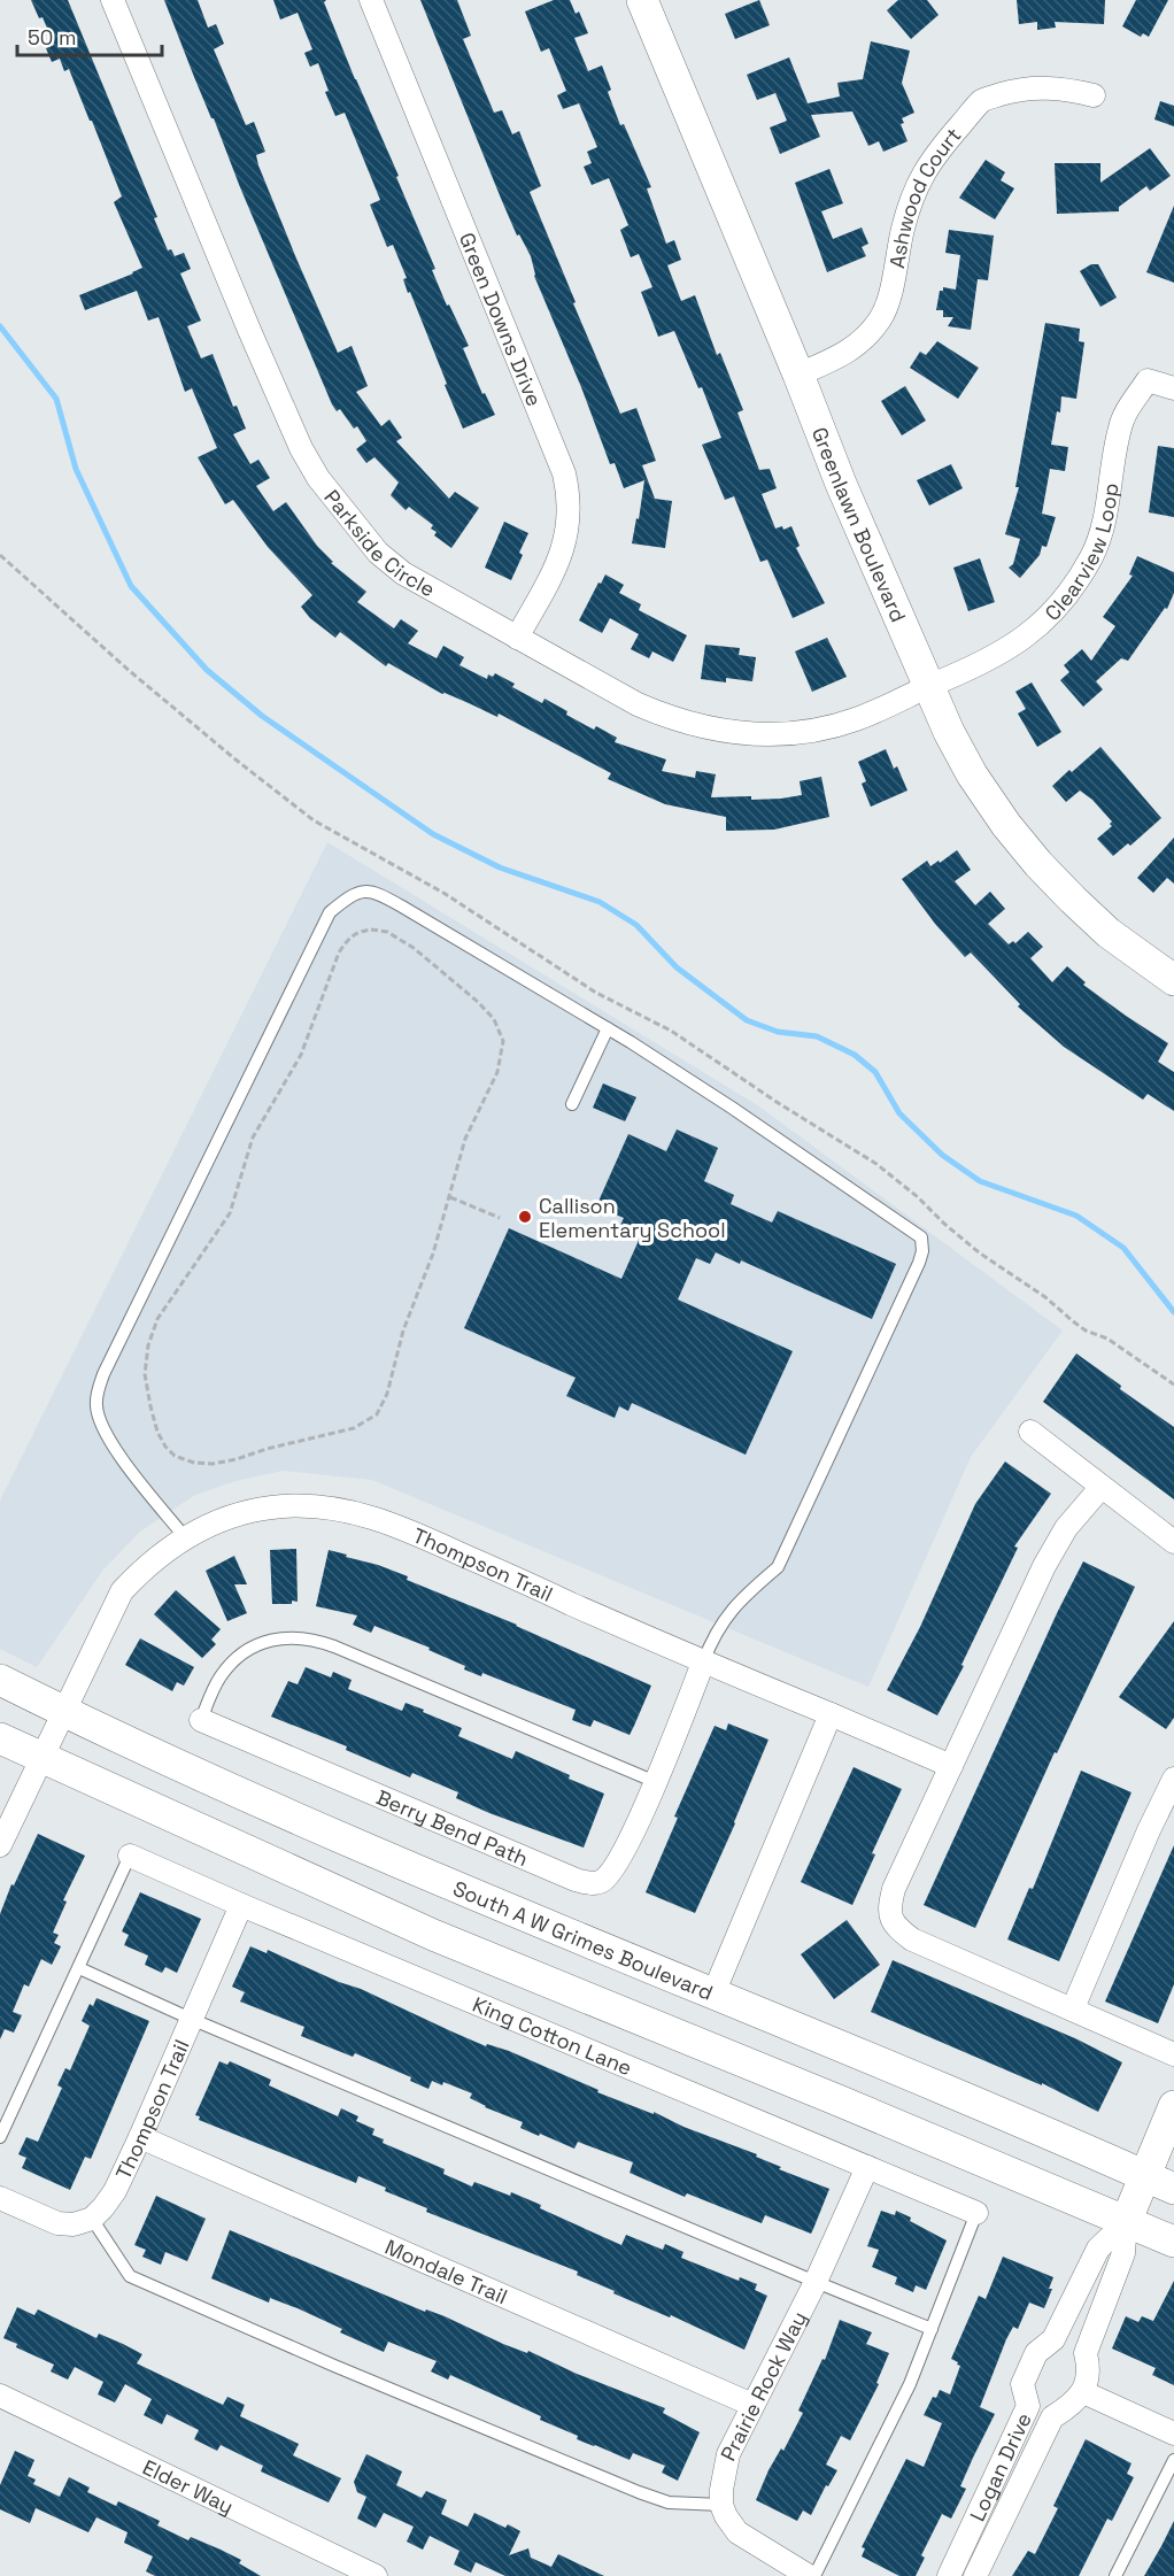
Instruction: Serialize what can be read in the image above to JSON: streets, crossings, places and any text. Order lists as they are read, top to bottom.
{
  "streets": {
    "main road": ["Greenlawn Boulevard", "South A W Grimes Boulevard", "Logan Drive"],
    "street": [
      "Ashwood Court",
      "Green Downs Drive",
      "Parkside Circle",
      "Clearview Loop",
      "Thompson Trail",
      "Berry Bend Path",
      "King Cotton Lane",
      "Mondale Trail",
      "Prairie Rock Way",
      "Elder Way"
    ]
  },
  "crossings": [
    ["Ashwood Court", "Greenlawn Boulevard"],
    ["Green Downs Drive", "Parkside Circle"],
    ["Greenlawn Boulevard", "Parkside Circle"],
    ["Greenlawn Boulevard", "Clearview Loop"],
    ["Parkside Circle", "Clearview Loop"],
    ["Thompson Trail", "South A W Grimes Boulevard"],
    ["Thompson Trail", "King Cotton Lane"],
    ["Thompson Trail", "Mondale Trail"],
    ["South A W Grimes Boulevard", "Logan Drive"],
    ["King Cotton Lane", "Prairie Rock Way"],
    ["Mondale Trail", "Prairie Rock Way"]
  ],
  "places": ["Callison Elementary School"],
  "scale_bar": "50 m"
}
